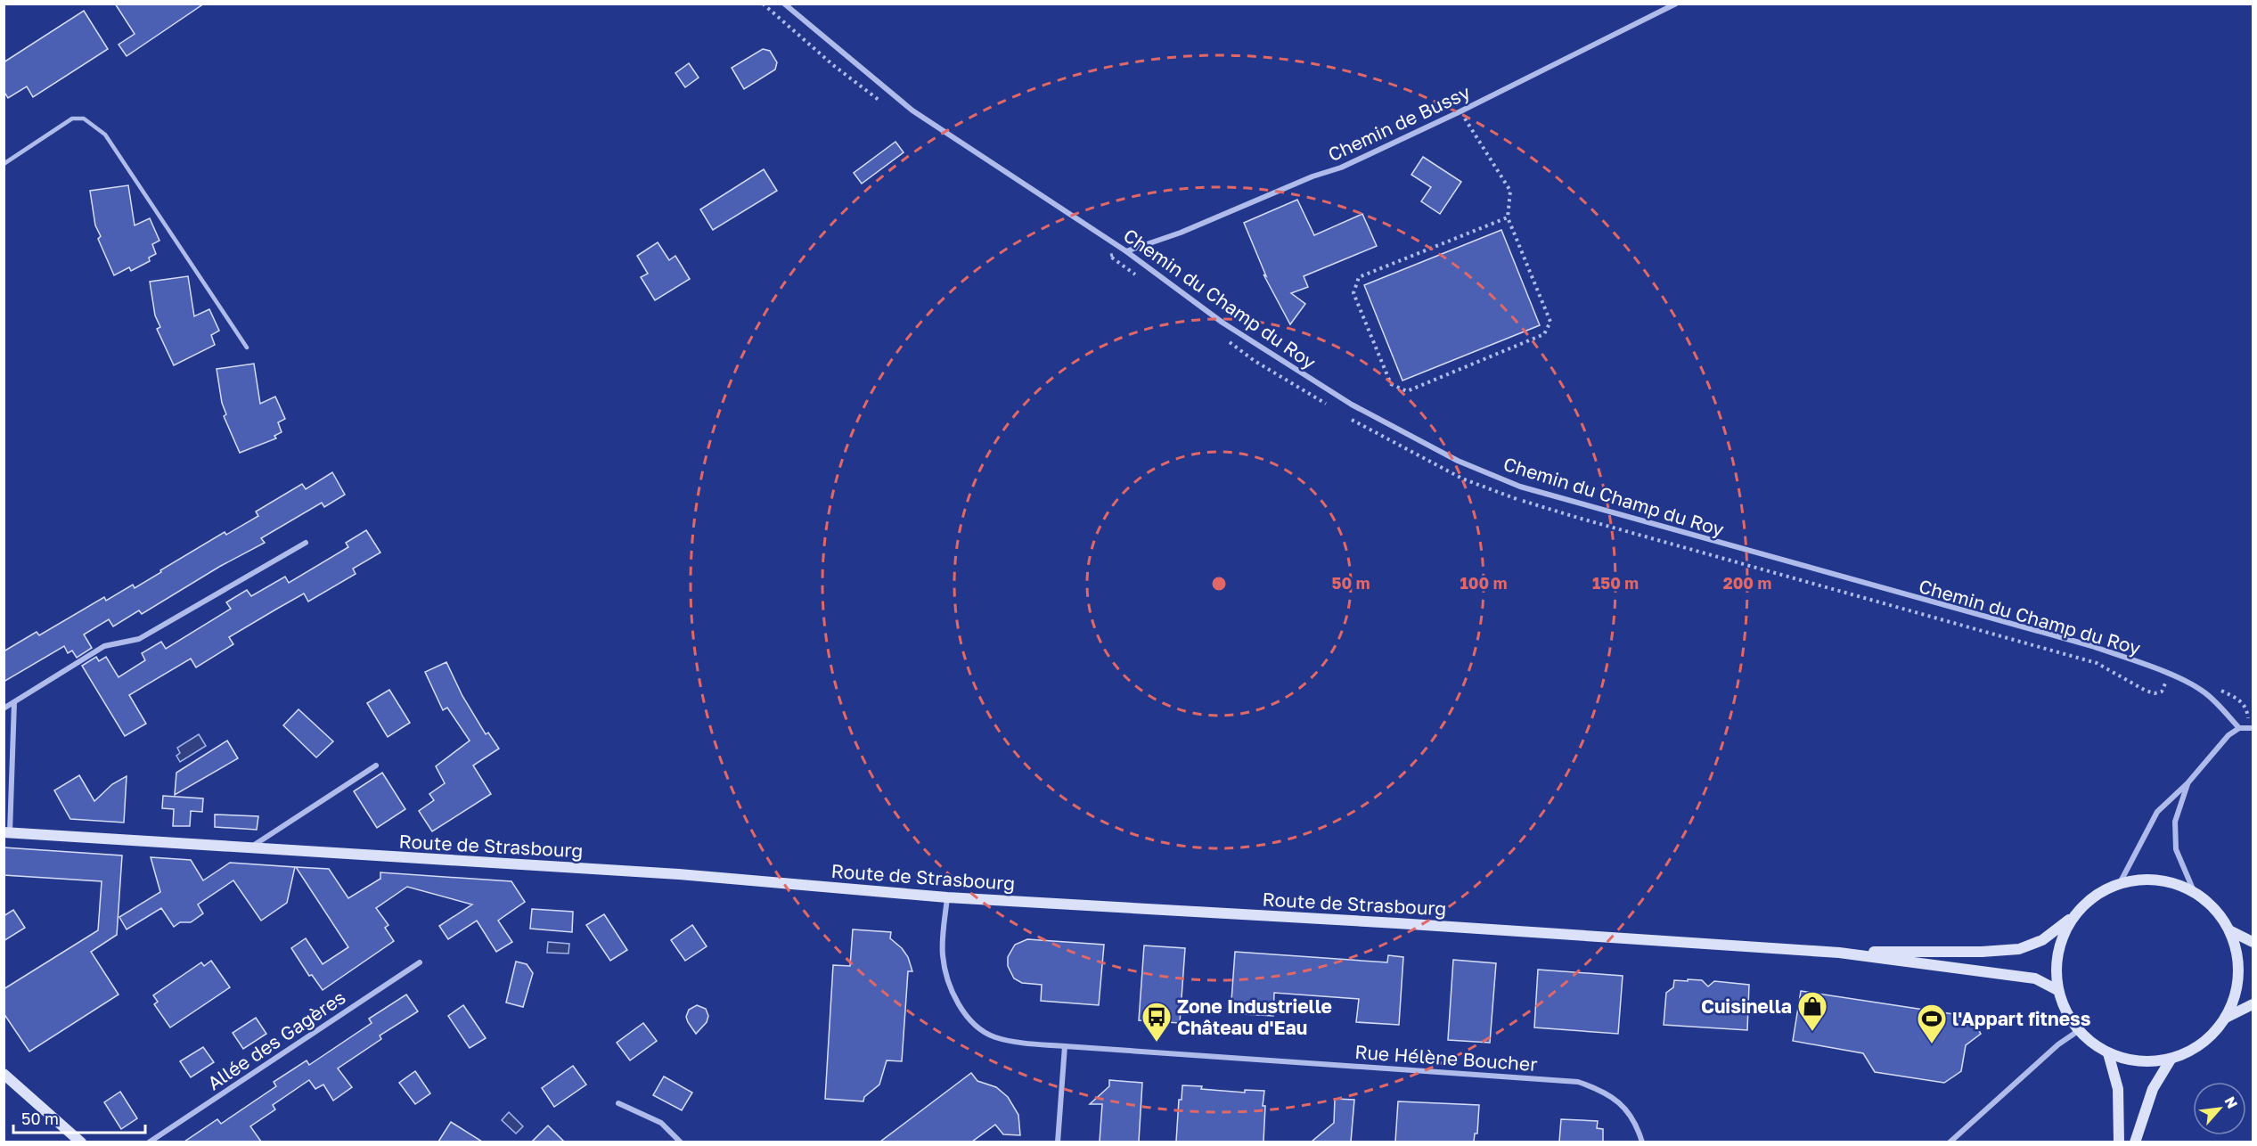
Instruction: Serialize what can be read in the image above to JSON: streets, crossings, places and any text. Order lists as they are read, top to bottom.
{
  "streets": {
    "main road": ["Route de Strasbourg"],
    "street": [
      "Chemin de Bussy",
      "Chemin du Champ du Roy",
      "Allée des Gagères",
      "Rue Hélène Boucher"
    ]
  },
  "crossings": [
    ["Chemin de Bussy", "Chemin du Champ du Roy"],
    ["Route de Strasbourg", "Rue Hélène Boucher"]
  ],
  "places": {
    "shop": ["Cuisinella"],
    "bus stop": ["Zone Industrielle Château d'Eau"],
    "sports": ["l'Appart fitness"]
  },
  "scale_bar": "50 m",
  "north": "top right",
  "rings": [
    "50 m",
    "100 m",
    "150 m",
    "200 m"
  ]
}
